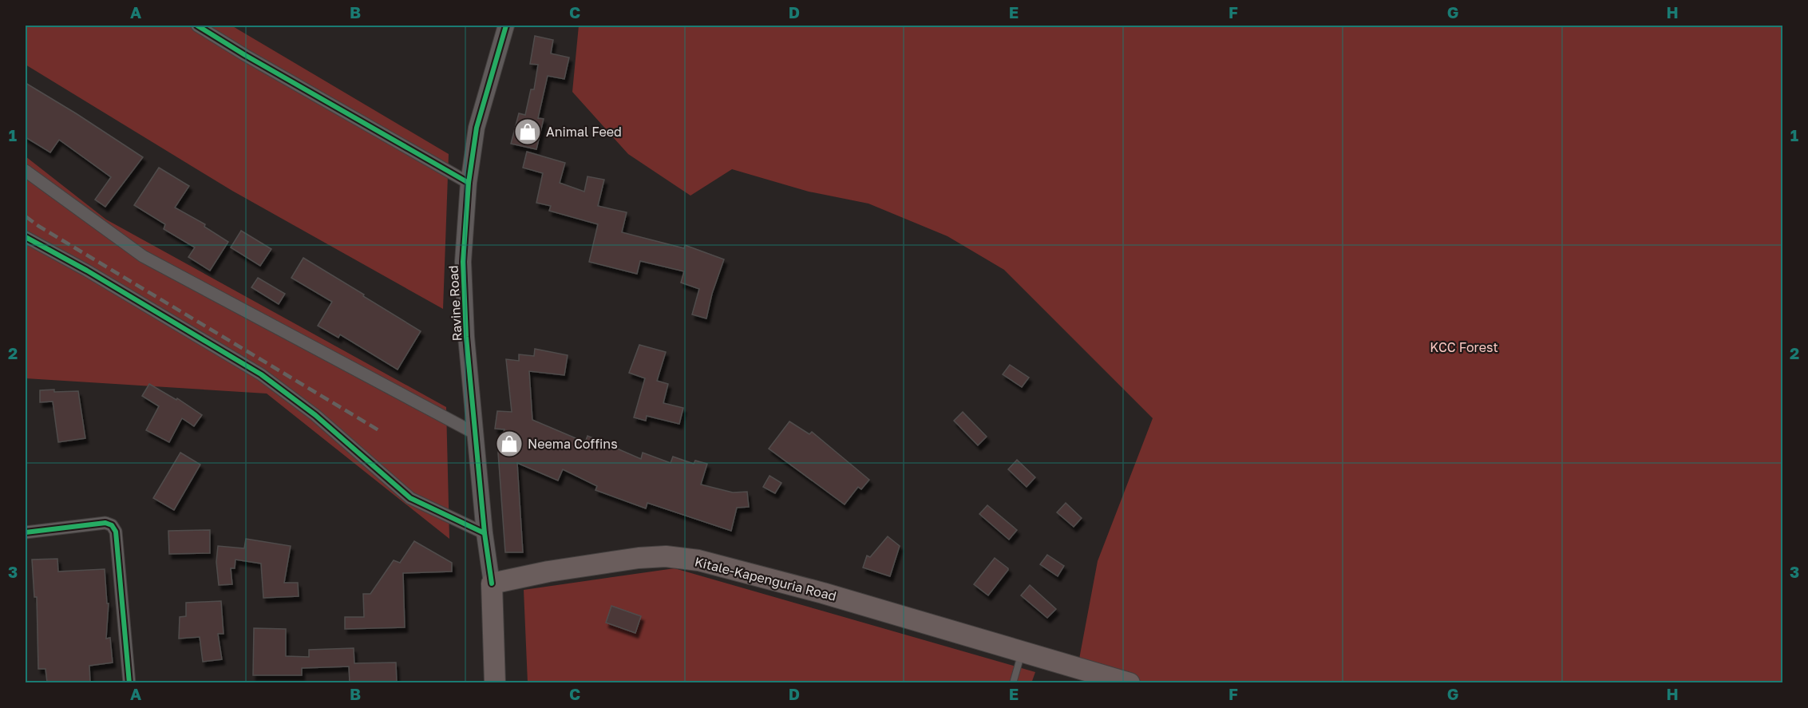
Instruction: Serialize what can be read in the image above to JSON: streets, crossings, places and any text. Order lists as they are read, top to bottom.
{
  "streets": {
    "highway": ["Kitale-Kapenguria Road"],
    "street": ["Ravine Road"]
  },
  "crossings": [
    ["Ravine Road", "Kitale-Kapenguria Road"]
  ],
  "parks": ["KCC Forest"],
  "places": {
    "shop": ["Animal Feed", "Neema Coffins"]
  },
  "grid": {
    "columns": [
      "A",
      "B",
      "C",
      "D",
      "E",
      "F",
      "G",
      "H"
    ],
    "rows": ["1", "2", "3"]
  }
}
